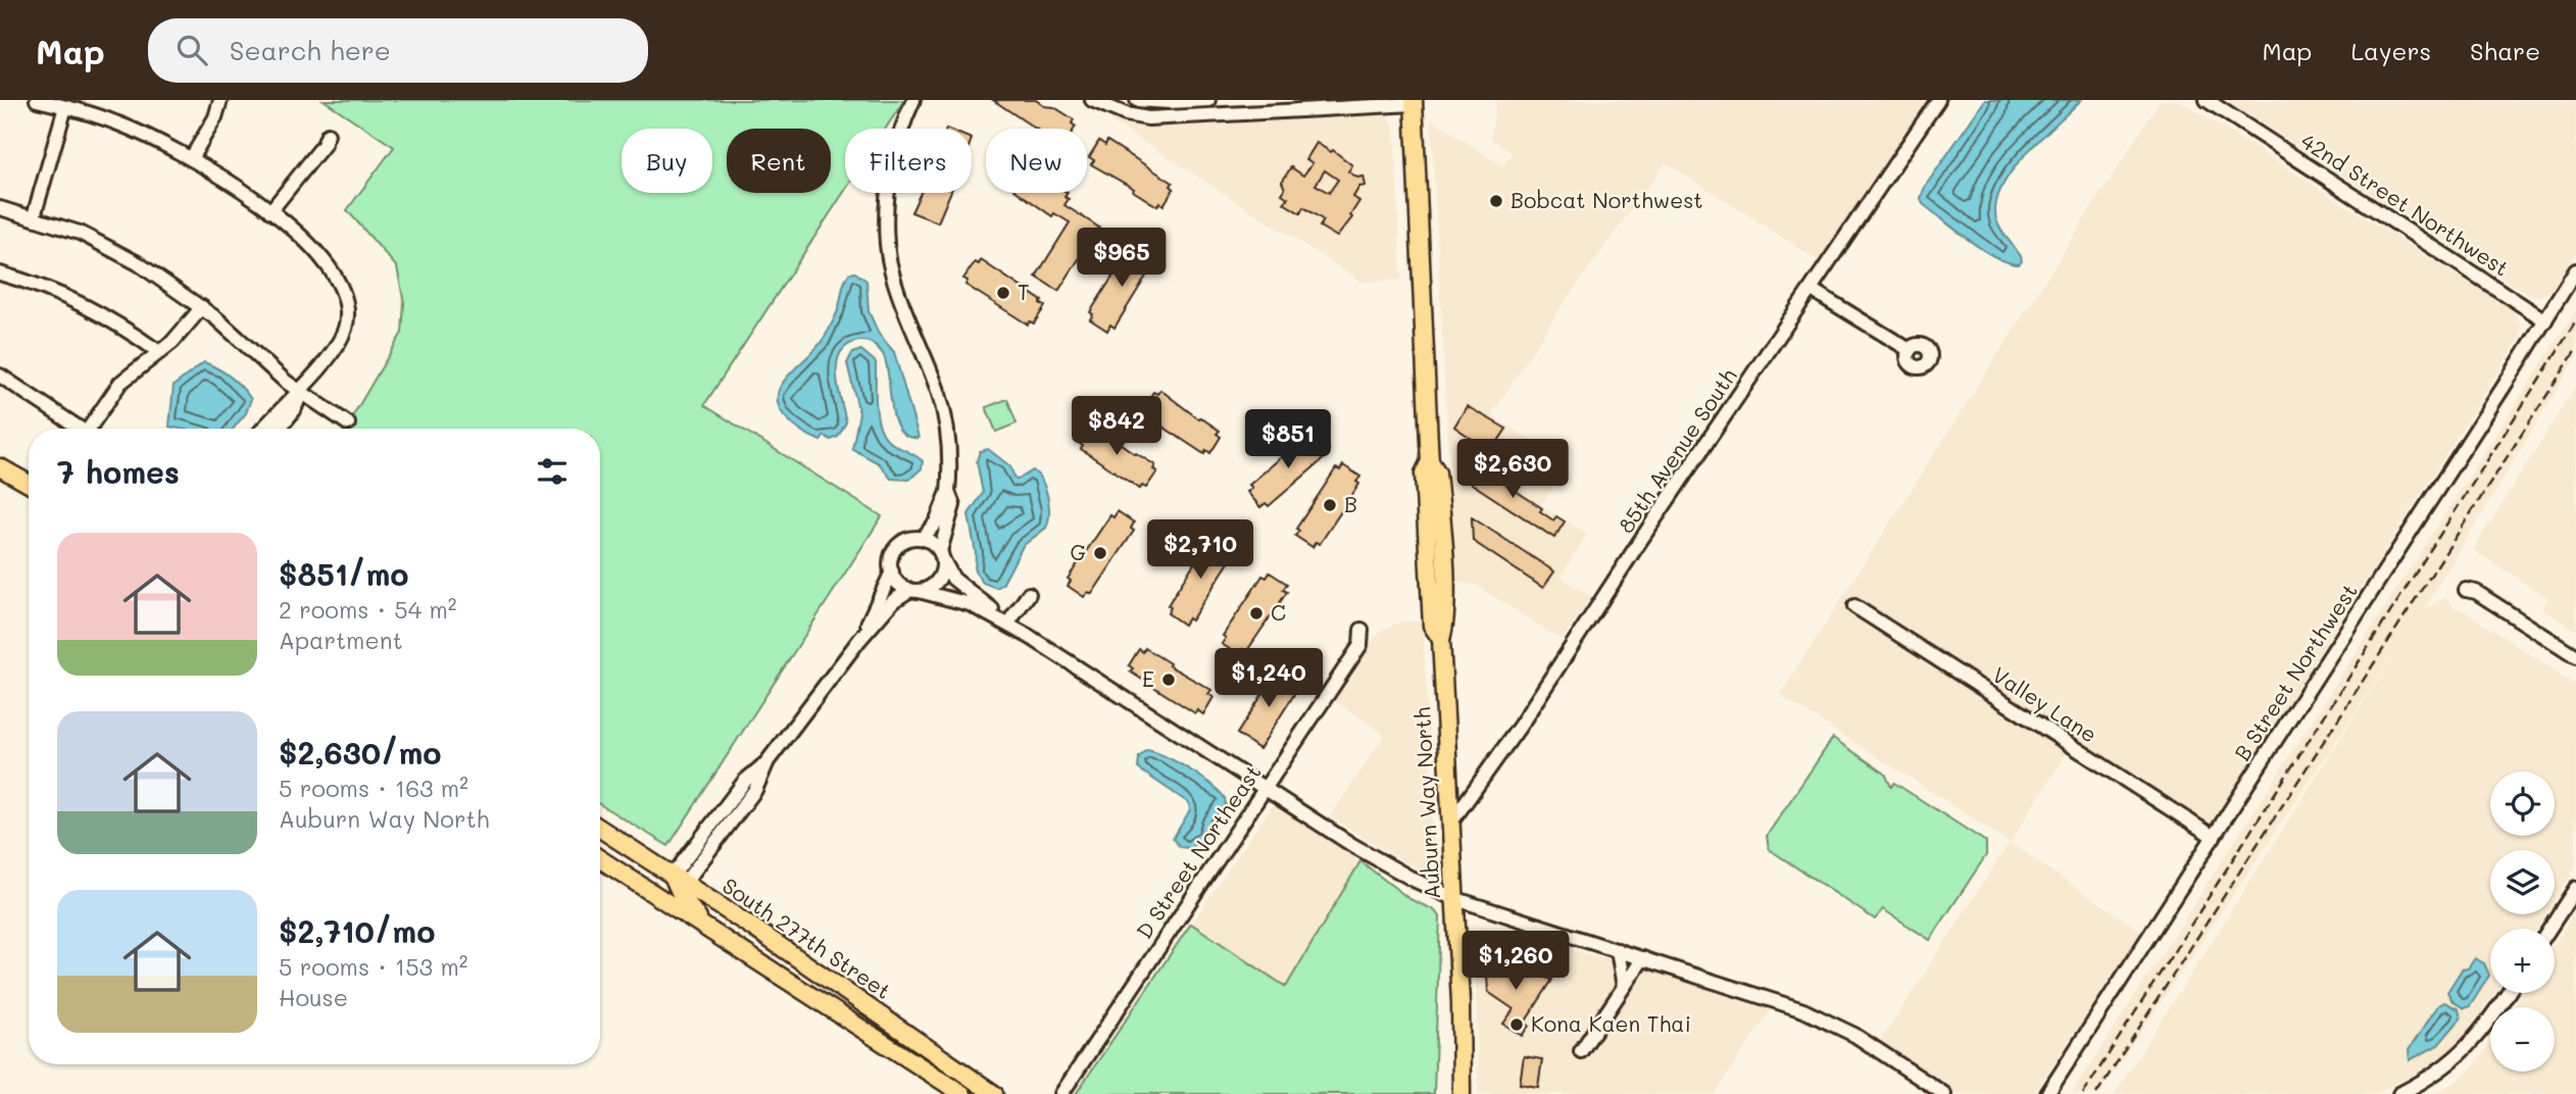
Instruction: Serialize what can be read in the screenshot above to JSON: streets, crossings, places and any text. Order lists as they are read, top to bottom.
{
  "streets": {
    "main road": ["Auburn Way North", "South 277th Street"],
    "street": [
      "42nd Street Northwest",
      "85th Avenue South",
      "B Street Northwest",
      "Valley Lane",
      "D Street Northeast"
    ]
  },
  "crossings": [
    ["42nd Street Northwest", "B Street Northwest"],
    ["85th Avenue South", "Auburn Way North"],
    ["B Street Northwest", "Valley Lane"]
  ],
  "places": [
    "Bobcat Northwest",
    "T",
    "B",
    "G",
    "C",
    "E",
    "Kona Kaen Thai"
  ],
  "page": {
    "header": "Map",
    "search": "Search here",
    "nav": ["Map", "Layers", "Share"],
    "chip": [
      "Buy",
      "Rent",
      "Filters",
      "New"
    ],
    "price": [
      "$965",
      "$842",
      "$851",
      "$2,630",
      "$2,710",
      "$1,240",
      "$1,260"
    ],
    "heading": "7 homes",
    "list": [
      {
        "name": "$851/mo",
        "note": "2 rooms · 54 m² · Apartment"
      },
      {
        "name": "$2,630/mo",
        "note": "5 rooms · 163 m² · Auburn Way North"
      },
      {
        "name": "$2,710/mo",
        "note": "5 rooms · 153 m² · House"
      }
    ],
    "map_buttons": ["+", "−"]
  }
}
